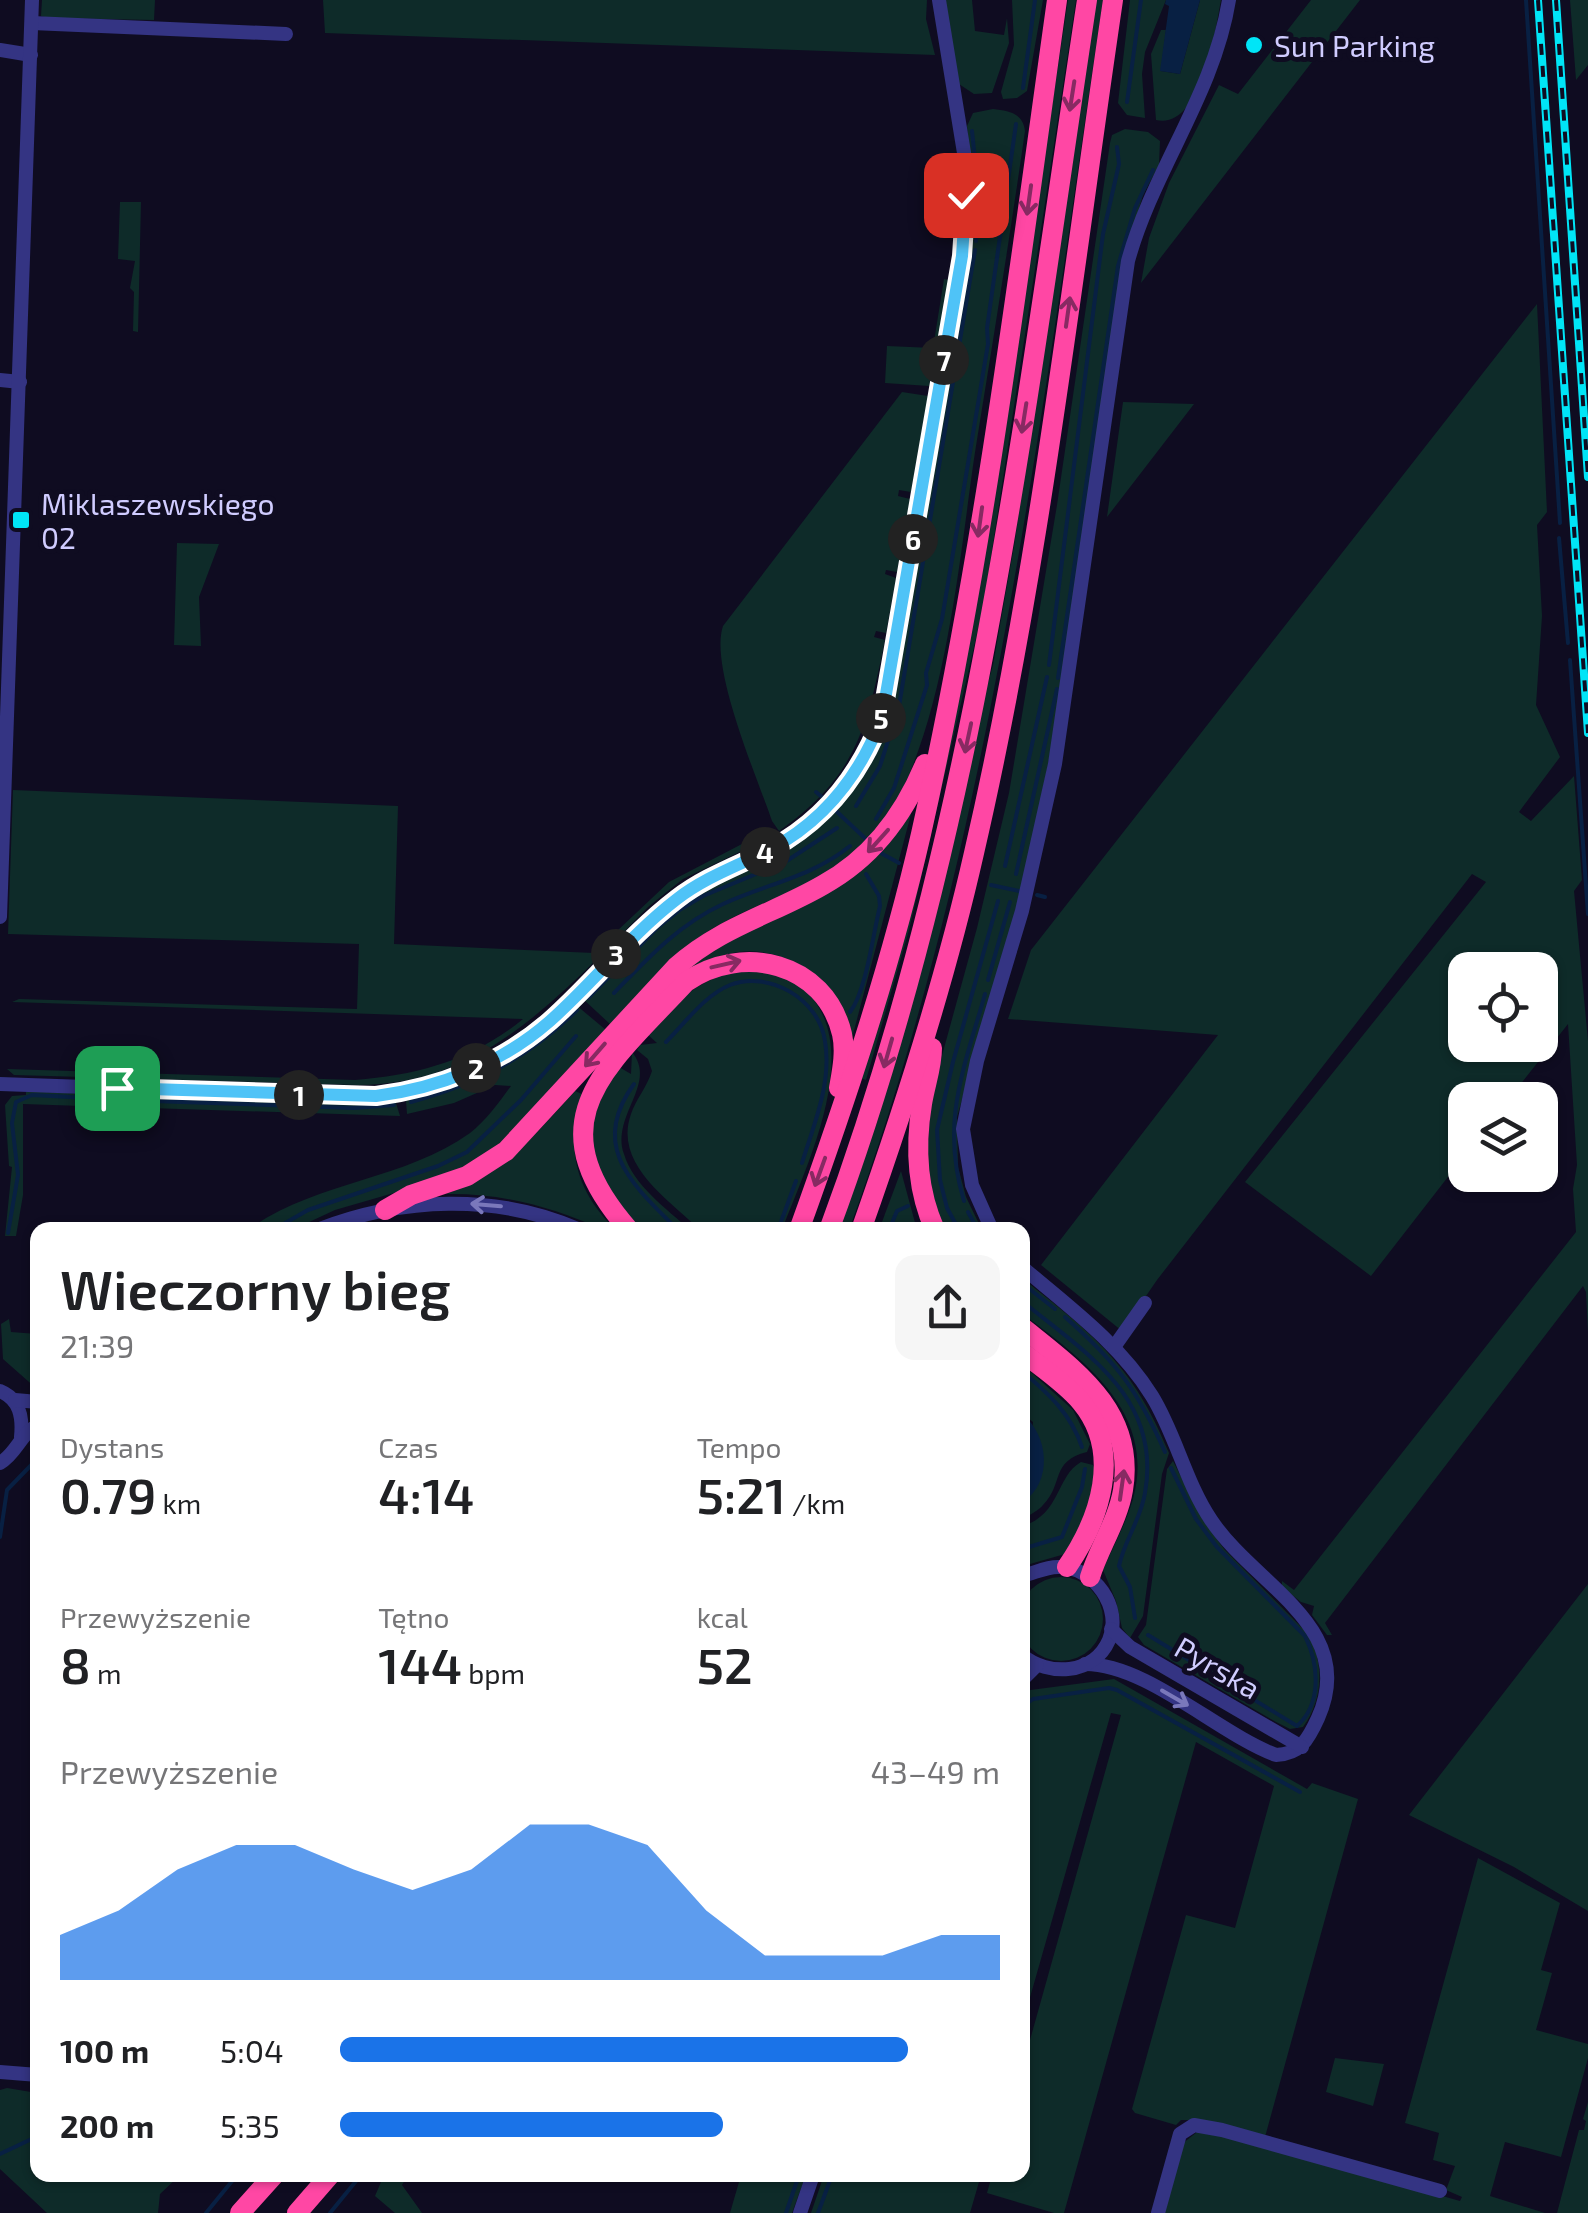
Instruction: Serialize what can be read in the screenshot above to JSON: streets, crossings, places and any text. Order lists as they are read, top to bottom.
{
  "streets": {
    "street": ["Pyrska"]
  },
  "places": {
    "other": ["Sun Parking"],
    "transit": ["Miklaszewskiego 02"]
  },
  "page": {
    "pins": [
      "7",
      "6",
      "5",
      "4",
      "3",
      "2",
      "1"
    ],
    "heading": ["Wieczorny bieg", "21:39"],
    "stats": [
      ["Dystans", "0.79 km"],
      ["Czas", "4:14"],
      ["Tempo", "5:21 /km"],
      ["Przewyższenie", "8 m"],
      ["Tętno", "144 bpm"],
      ["kcal", "52"]
    ],
    "chart": ["Przewyższenie", "43–49 m"],
    "list": [
      {
        "name": "100 m",
        "note": "5:04"
      },
      {
        "name": "200 m",
        "note": "5:35"
      }
    ]
  }
}
